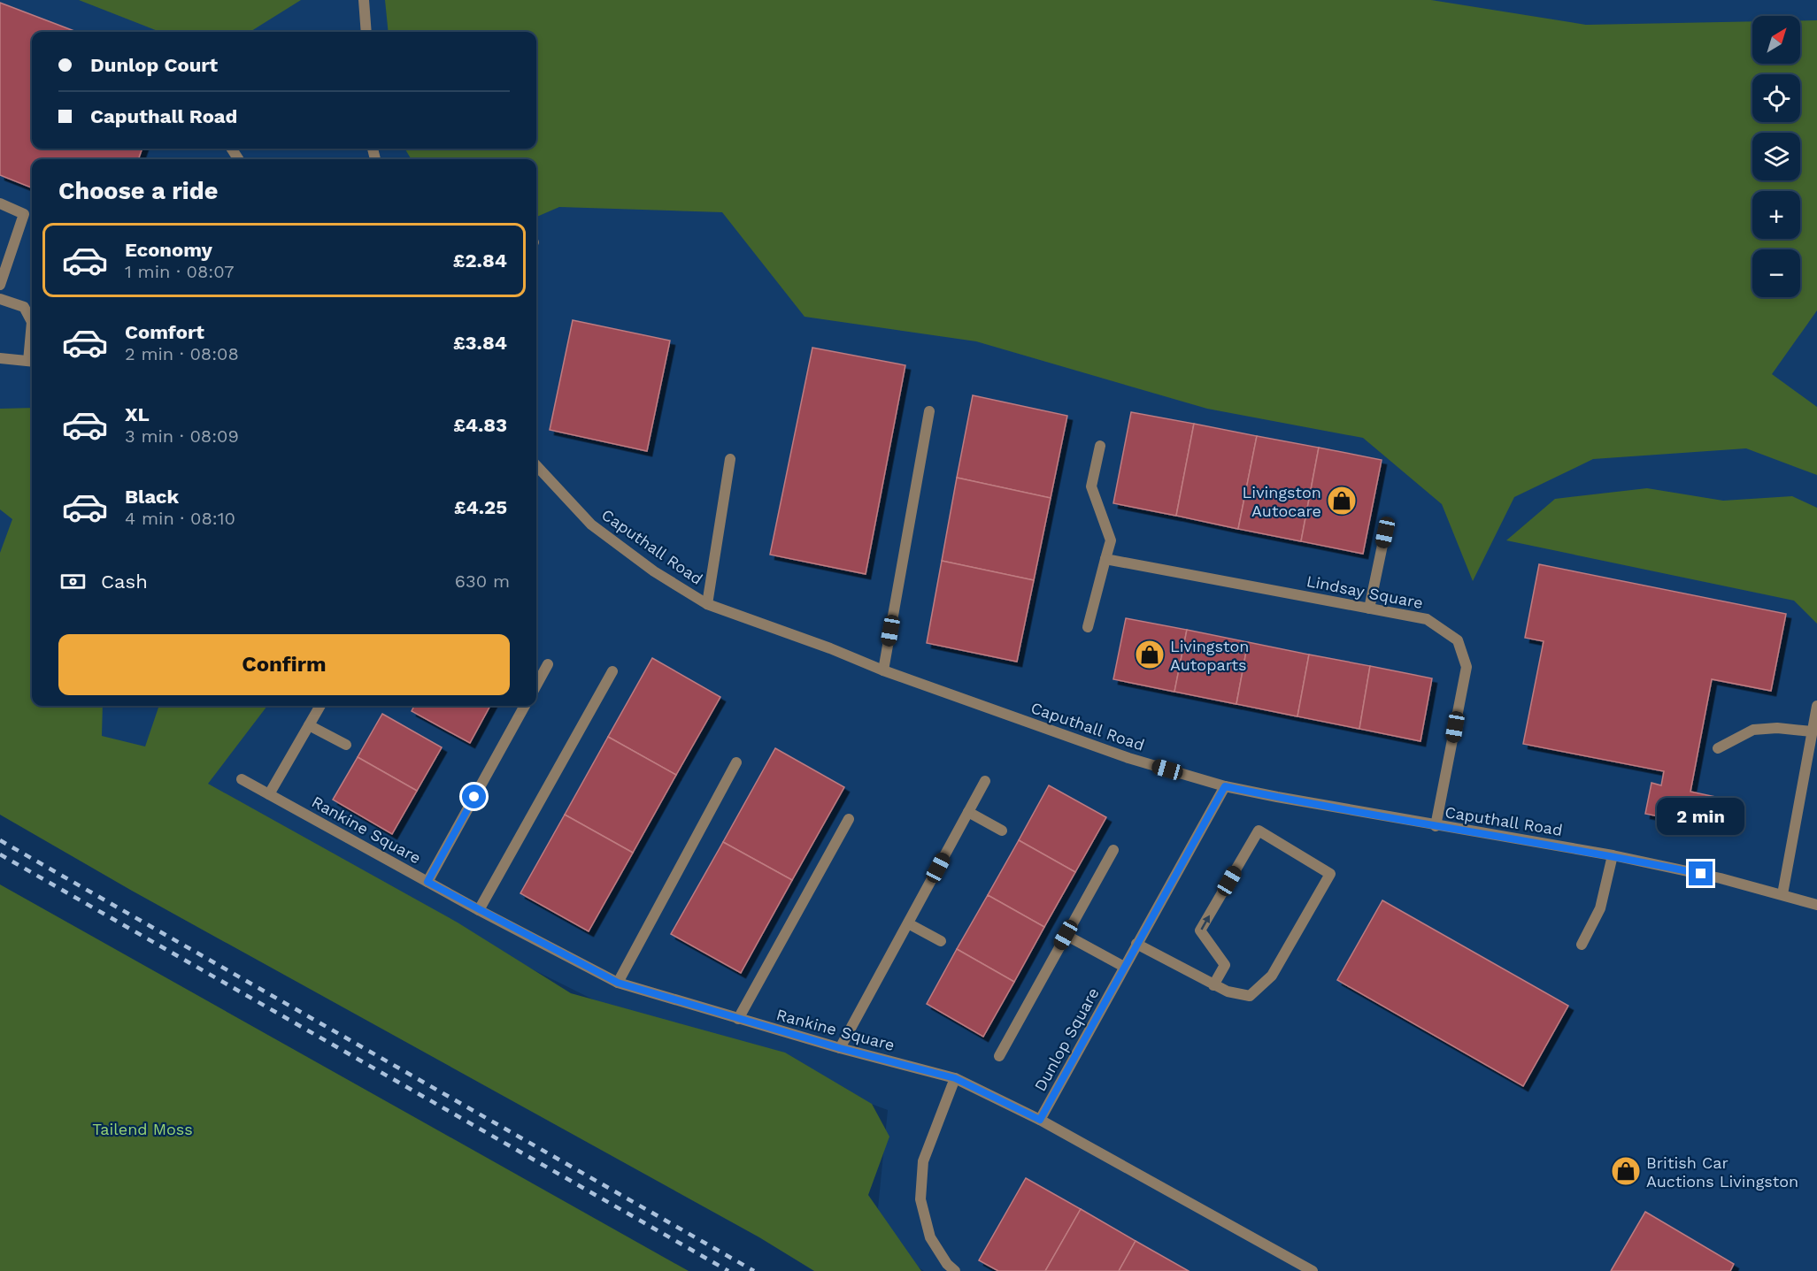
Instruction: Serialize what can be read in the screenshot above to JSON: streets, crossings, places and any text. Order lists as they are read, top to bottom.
{
  "streets": {
    "street": [
      "Caputhall Road",
      "Lindsay Square",
      "Rankine Square",
      "Dunlop Square"
    ]
  },
  "crossings": [
    ["Caputhall Road", "Lindsay Square"],
    ["Caputhall Road", "Dunlop Square"],
    ["Rankine Square", "Dunlop Square"]
  ],
  "parks": ["Tailend Moss"],
  "places": {
    "shop": ["Livingston Autocare", "Livingston Autoparts", "British Car Auctions Livingston"]
  },
  "north": "top right",
  "page": {
    "map_buttons": ["+", "−"],
    "banner": ["Dunlop Court", "Caputhall Road"],
    "heading": "Choose a ride",
    "list": [
      {
        "name": "Economy",
        "note": "1 min · 08:07",
        "value": "£2.84"
      },
      {
        "name": "Comfort",
        "note": "2 min · 08:08",
        "value": "£3.84"
      },
      {
        "name": "XL",
        "note": "3 min · 08:09",
        "value": "£4.83"
      },
      {
        "name": "Black",
        "note": "4 min · 08:10",
        "value": "£4.25"
      }
    ],
    "pay": ["Cash", "630 m"],
    "buttons": "Confirm",
    "bubble": "2 min"
  }
}
